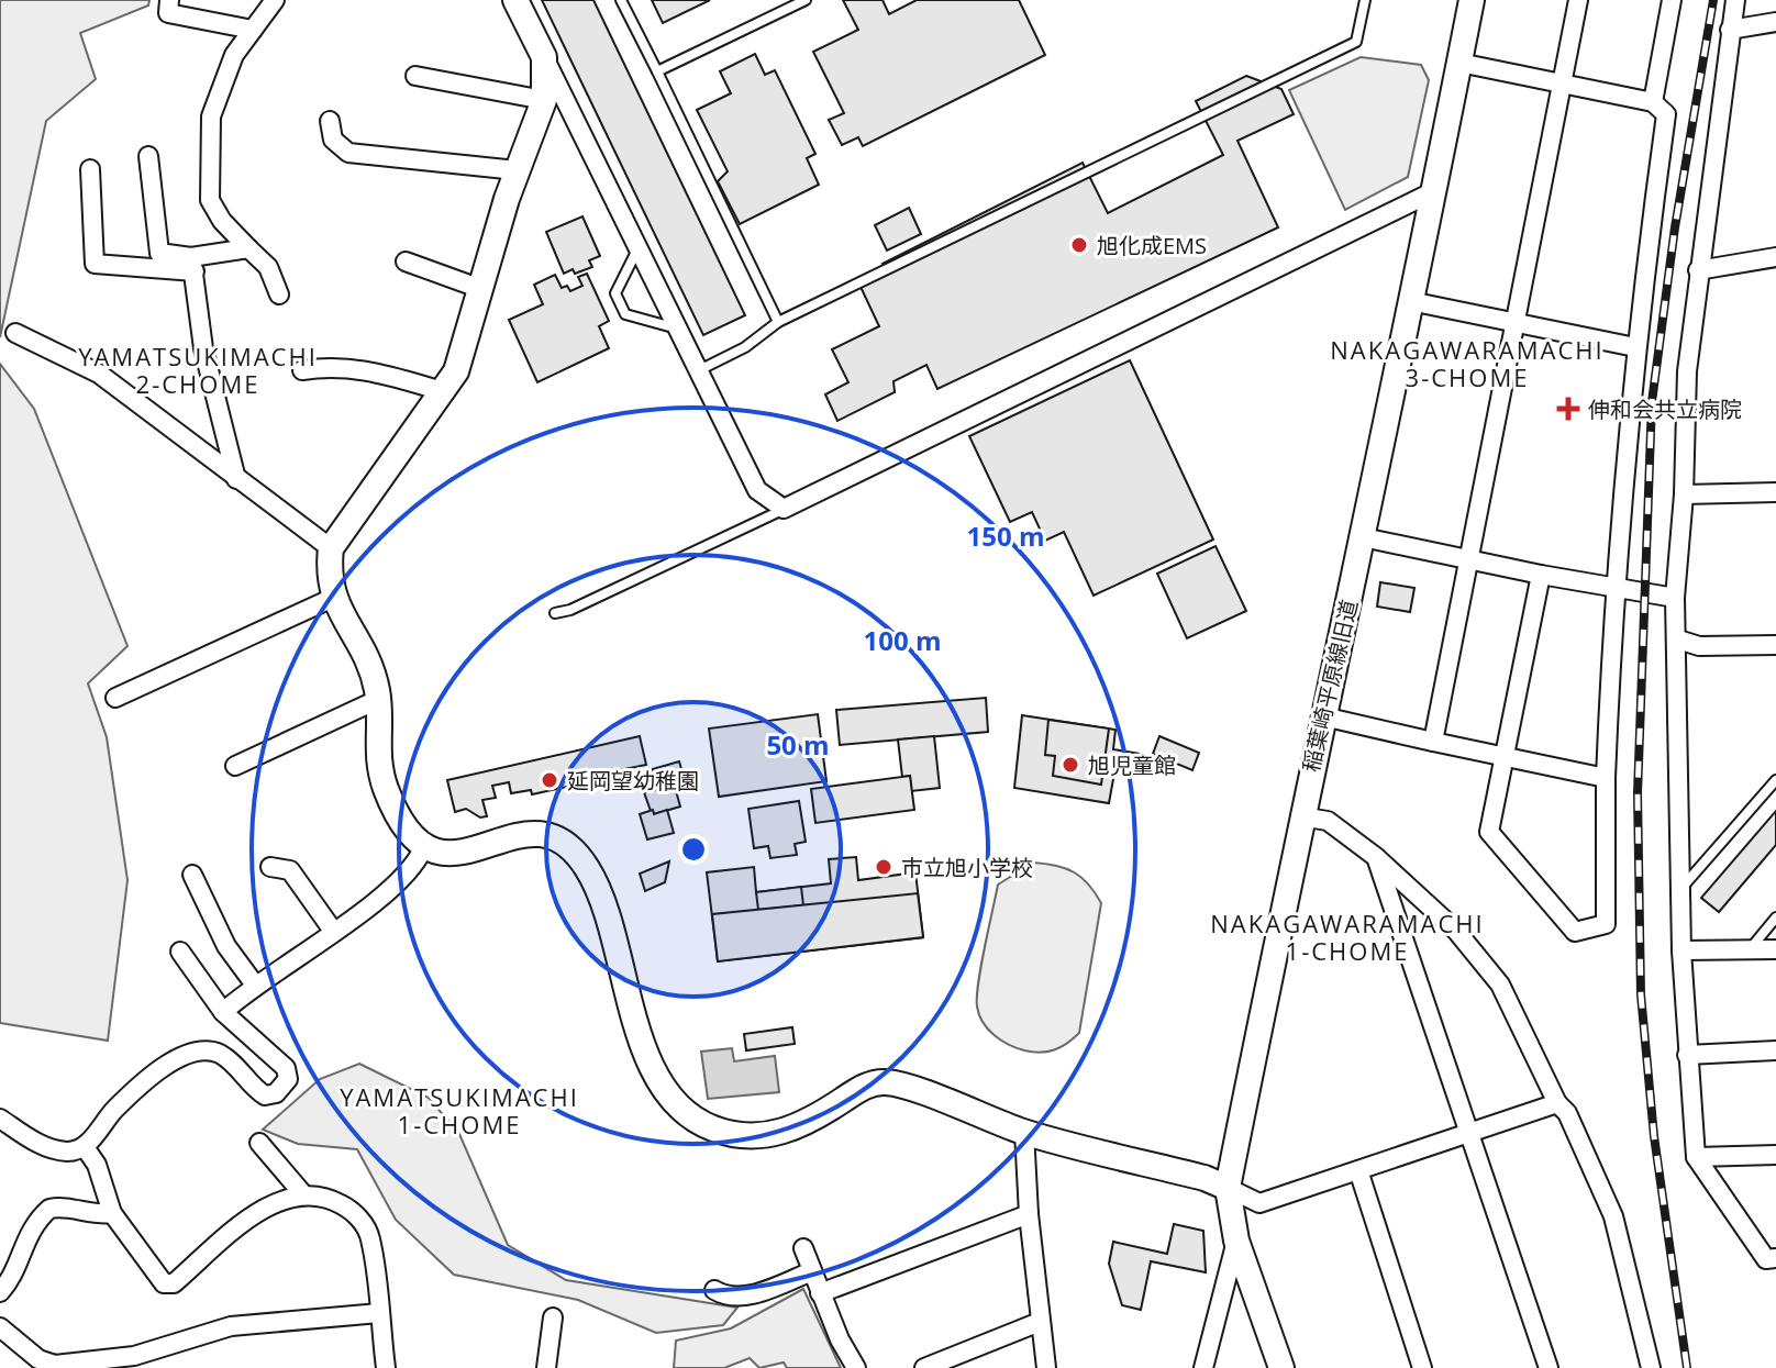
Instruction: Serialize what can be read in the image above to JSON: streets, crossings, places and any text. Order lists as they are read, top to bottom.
{
  "streets": {
    "street": ["稲葉崎平原線旧道"]
  },
  "districts": [
    "NAKAGAWARAMACHI 3-CHOME",
    "YAMATSUKIMACHI 2-CHOME",
    "NAKAGAWARAMACHI 1-CHOME",
    "YAMATSUKIMACHI 1-CHOME"
  ],
  "places": {
    "other": [
      "旭化成EMS",
      "旭児童館",
      "延岡望幼稚園",
      "市立旭小学校"
    ],
    "health": ["伸和会共立病院"]
  },
  "rings": ["150 m", "100 m", "50 m"]
}
